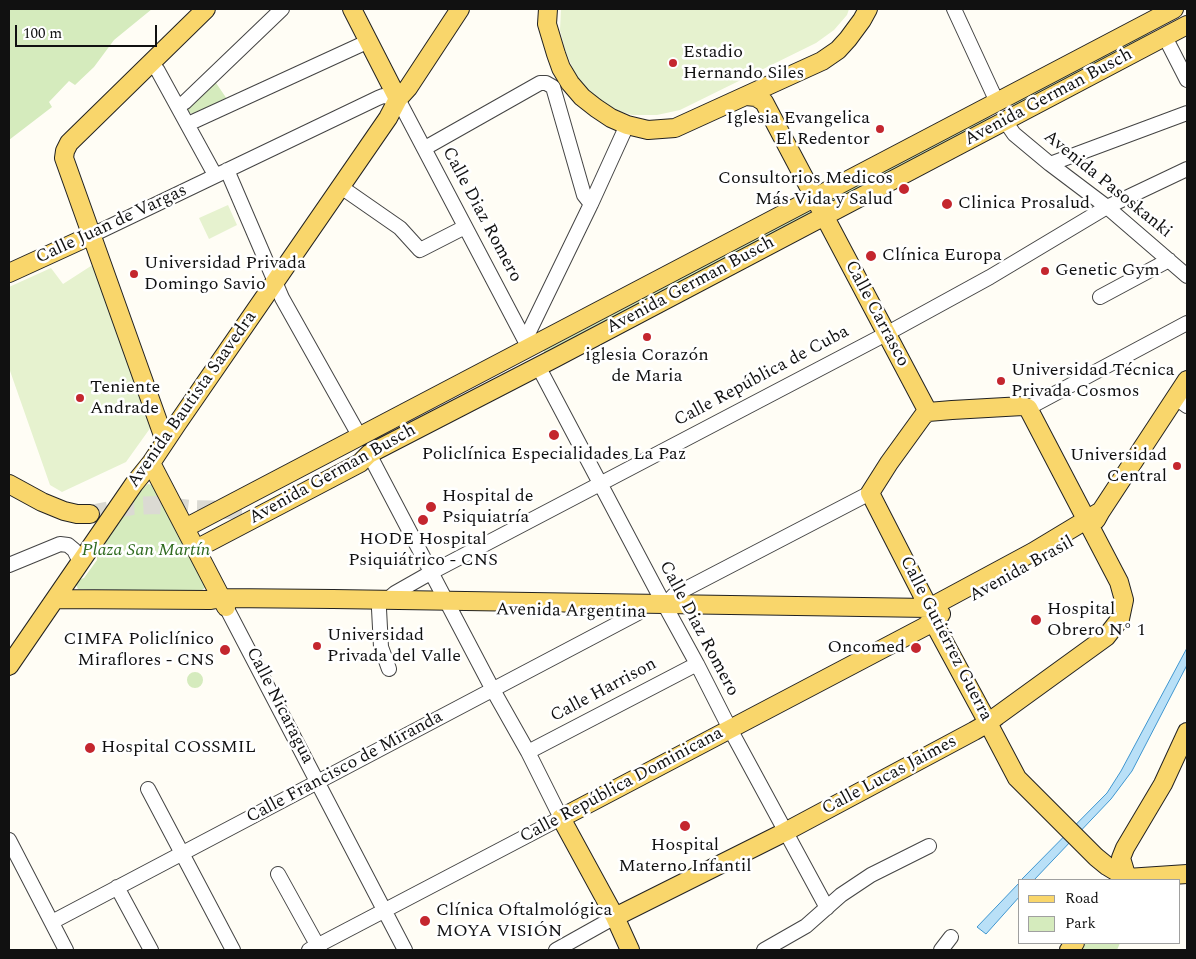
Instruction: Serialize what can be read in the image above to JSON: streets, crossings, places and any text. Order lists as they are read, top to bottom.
{
  "streets": {
    "main road": [
      "Avenida German Busch",
      "Calle Juan de Vargas",
      "Calle Carrasco",
      "Avenida Bautista Saavedra",
      "Avenida Brasil",
      "Avenida Argentina",
      "Calle Gutiérrez Guerra",
      "Calle Nicaragua",
      "Calle Lucas Jaimes",
      "Calle República Dominicana"
    ],
    "street": [
      "Avenida Pasoskanki",
      "Calle Diaz Romero",
      "Calle República de Cuba",
      "Calle Harrison",
      "Calle Francisco de Miranda"
    ]
  },
  "crossings": [
    ["Avenida German Busch", "Avenida Pasoskanki"],
    ["Avenida German Busch", "Calle Diaz Romero"],
    ["Avenida German Busch", "Calle Carrasco"],
    ["Avenida German Busch", "Calle Nicaragua"],
    ["Avenida Pasoskanki", "Calle República de Cuba"],
    ["Calle Diaz Romero", "Calle Juan de Vargas"],
    ["Calle Diaz Romero", "Calle República de Cuba"],
    ["Calle Diaz Romero", "Avenida Bautista Saavedra"],
    ["Calle Diaz Romero", "Avenida Argentina"],
    ["Calle Diaz Romero", "Calle Harrison"],
    ["Calle Diaz Romero", "Calle Lucas Jaimes"],
    ["Calle Diaz Romero", "Calle República Dominicana"],
    ["Calle Juan de Vargas", "Avenida Bautista Saavedra"],
    ["Calle Carrasco", "Calle República de Cuba"],
    ["Calle República de Cuba", "Avenida Argentina"],
    ["Avenida Bautista Saavedra", "Avenida Argentina"],
    ["Avenida Bautista Saavedra", "Calle Nicaragua"],
    ["Avenida Brasil", "Avenida Argentina"],
    ["Avenida Brasil", "Calle Gutiérrez Guerra"],
    ["Avenida Brasil", "Calle Lucas Jaimes"],
    ["Avenida Brasil", "Calle República Dominicana"],
    ["Avenida Argentina", "Calle Gutiérrez Guerra"],
    ["Avenida Argentina", "Calle Nicaragua"],
    ["Avenida Argentina", "Calle Francisco de Miranda"],
    ["Avenida Argentina", "Calle República Dominicana"],
    ["Calle Gutiérrez Guerra", "Calle Lucas Jaimes"],
    ["Calle Gutiérrez Guerra", "Calle República Dominicana"],
    ["Calle Nicaragua", "Calle Francisco de Miranda"],
    ["Calle Nicaragua", "Calle República Dominicana"]
  ],
  "parks": ["Plaza San Martín"],
  "places": [
    "Estadio Hernando Siles",
    "Iglesia Evangelica El Redentor",
    "Consultorios Medicos Más Vida y Salud",
    "Clinica Prosalud",
    "Clínica Europa",
    "Genetic Gym",
    "Universidad Privada Domingo Savio",
    "iglesia Corazón de Maria",
    "Universidad Técnica Privada Cosmos",
    "Teniente Andrade",
    "Policlínica Especialidades La Paz",
    "Universidad Central",
    "Hospital de Psiquiatría",
    "HODE Hospital Psiquiátrico - CNS",
    "Hospital Obrero N° 1",
    "Universidad Privada del Valle",
    "Oncomed",
    "CIMFA Policlínico Miraflores - CNS",
    "Hospital COSSMIL",
    "Hospital Materno Infantil",
    "Clínica Oftalmológica MOYA VISIÓN"
  ],
  "legend": ["Road", "Park"],
  "scale_bar": "100 m"
}
